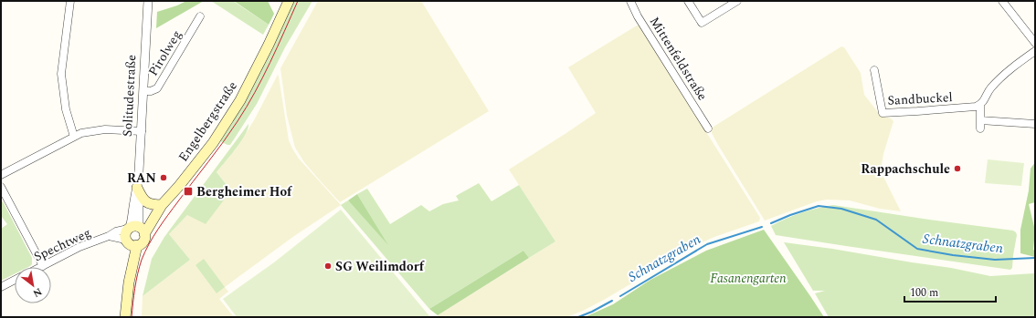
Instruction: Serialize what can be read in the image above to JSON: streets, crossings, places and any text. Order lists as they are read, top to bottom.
{
  "streets": {
    "main road": ["Engelbergstraße"],
    "street": [
      "Pirolweg",
      "Mittenfeldstraße",
      "Solitudestraße",
      "Sandbuckel",
      "Spechtweg"
    ]
  },
  "crossings": [
    ["Pirolweg", "Solitudestraße"],
    ["Solitudestraße", "Engelbergstraße"],
    ["Solitudestraße", "Spechtweg"],
    ["Engelbergstraße", "Spechtweg"]
  ],
  "water": ["Schnatzgraben"],
  "parks": ["Fasanengarten"],
  "places": {
    "other": ["Rappachschule", "RAN", "SG Weilimdorf"],
    "transit": ["Bergheimer Hof"]
  },
  "scale_bar": "100 m",
  "north": "bottom right"
}
